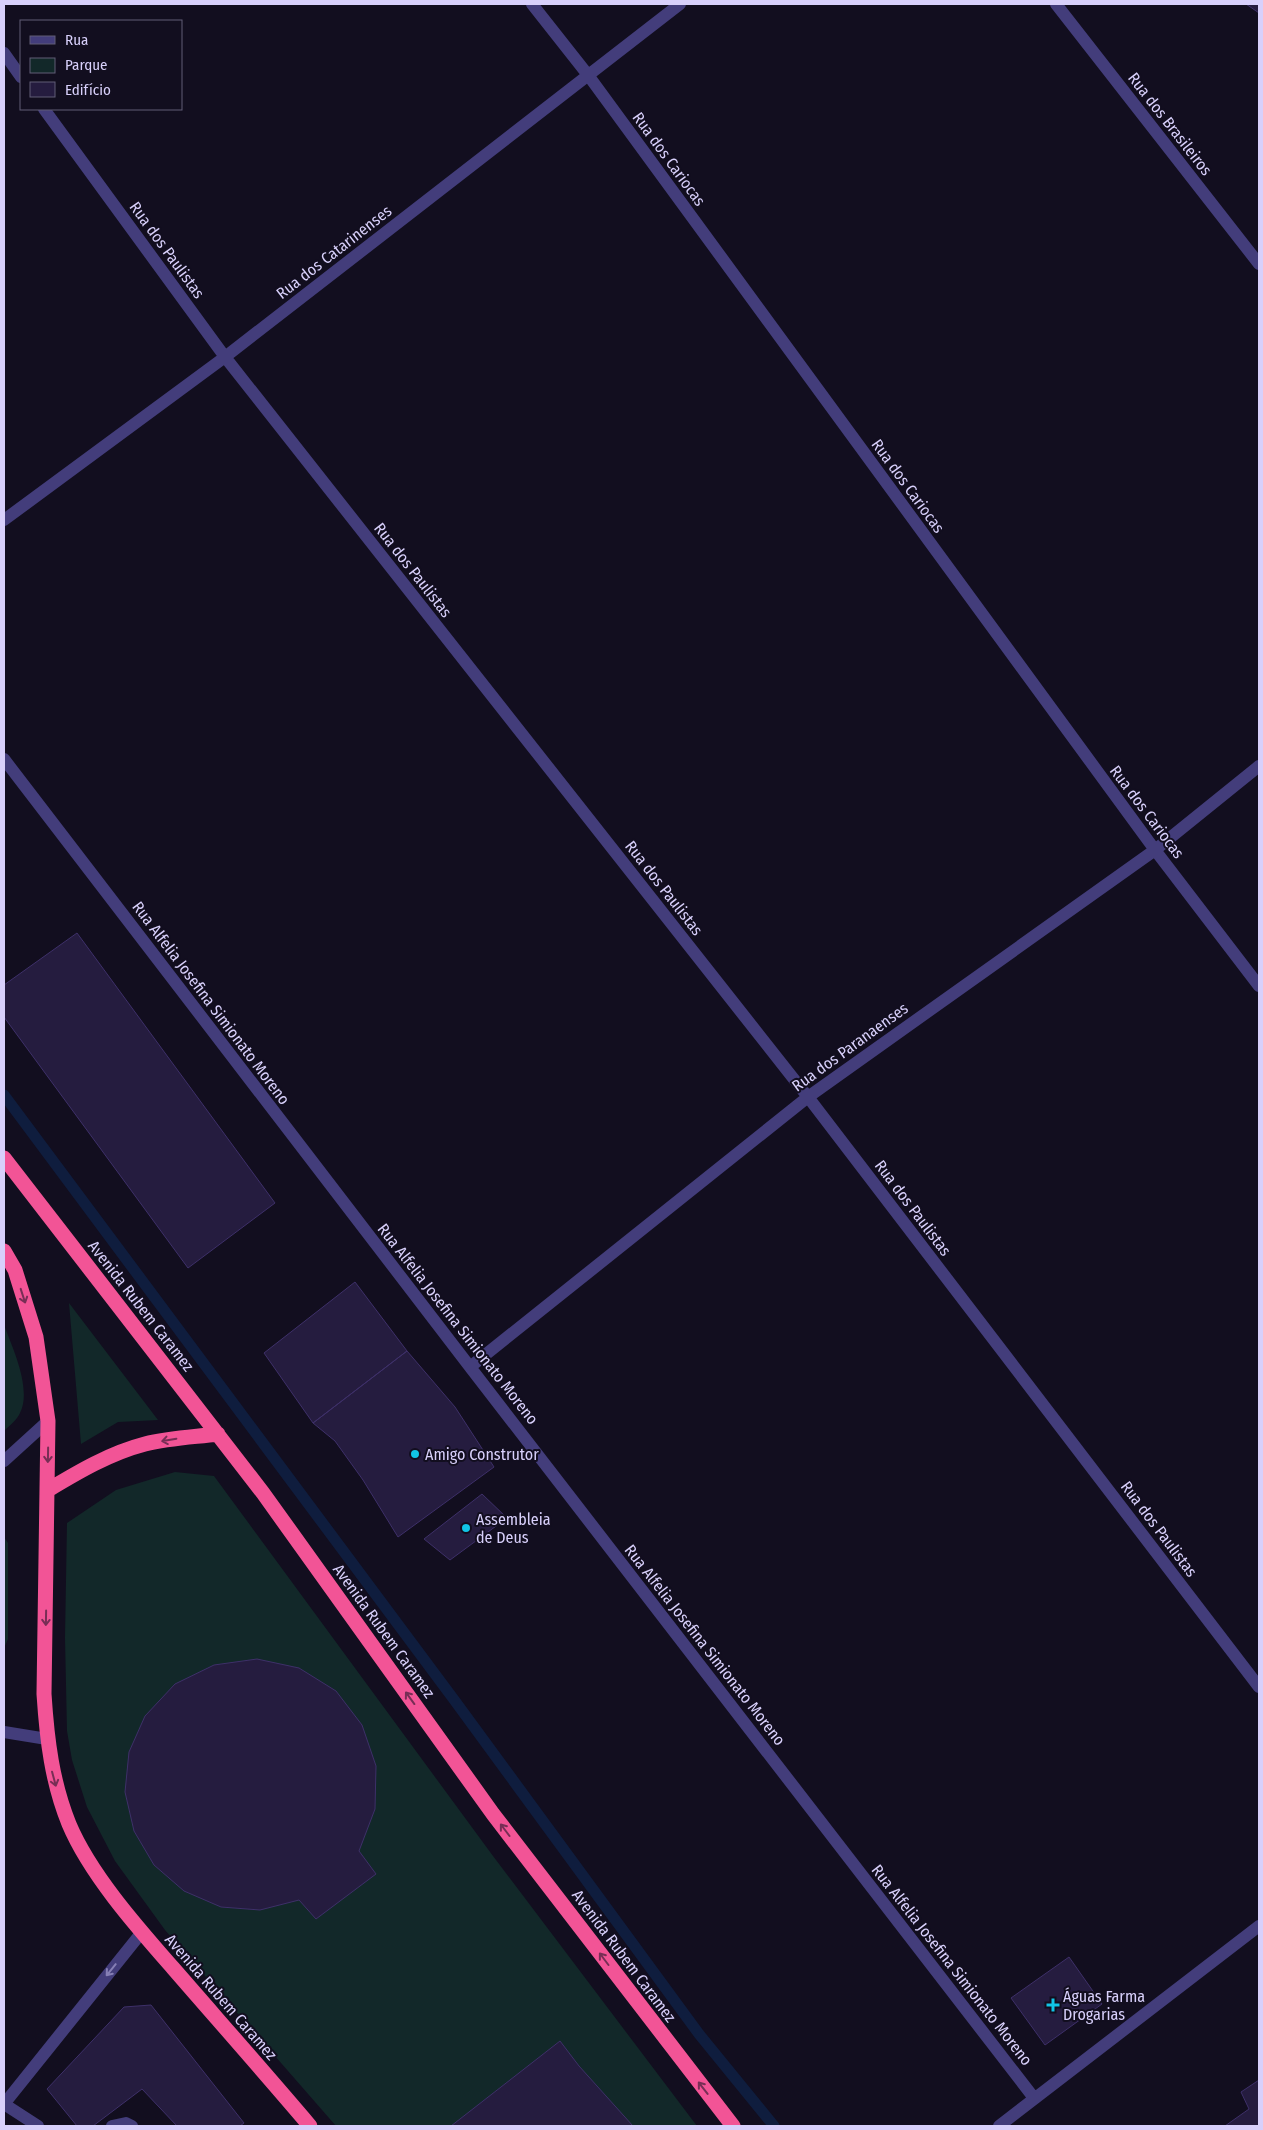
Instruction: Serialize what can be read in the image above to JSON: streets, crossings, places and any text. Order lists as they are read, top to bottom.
{
  "streets": {
    "highway": ["Avenida Rubem Caramez"],
    "street": [
      "Rua dos Brasileiros",
      "Rua dos Cariocas",
      "Rua dos Paulistas",
      "Rua dos Catarinenses",
      "Rua Alfelia Josefina Simionato Moreno",
      "Rua dos Paranaenses"
    ]
  },
  "crossings": [
    ["Rua dos Cariocas", "Rua dos Catarinenses"],
    ["Rua dos Cariocas", "Rua dos Paranaenses"],
    ["Rua dos Paulistas", "Rua dos Catarinenses"],
    ["Rua dos Paulistas", "Rua dos Paranaenses"],
    ["Rua Alfelia Josefina Simionato Moreno", "Rua dos Paranaenses"]
  ],
  "places": {
    "other": ["Amigo Construtor", "Assembleia de Deus"],
    "health": ["Águas Farma Drogarias"]
  },
  "legend": ["Rua", "Parque", "Edifício"]
}
